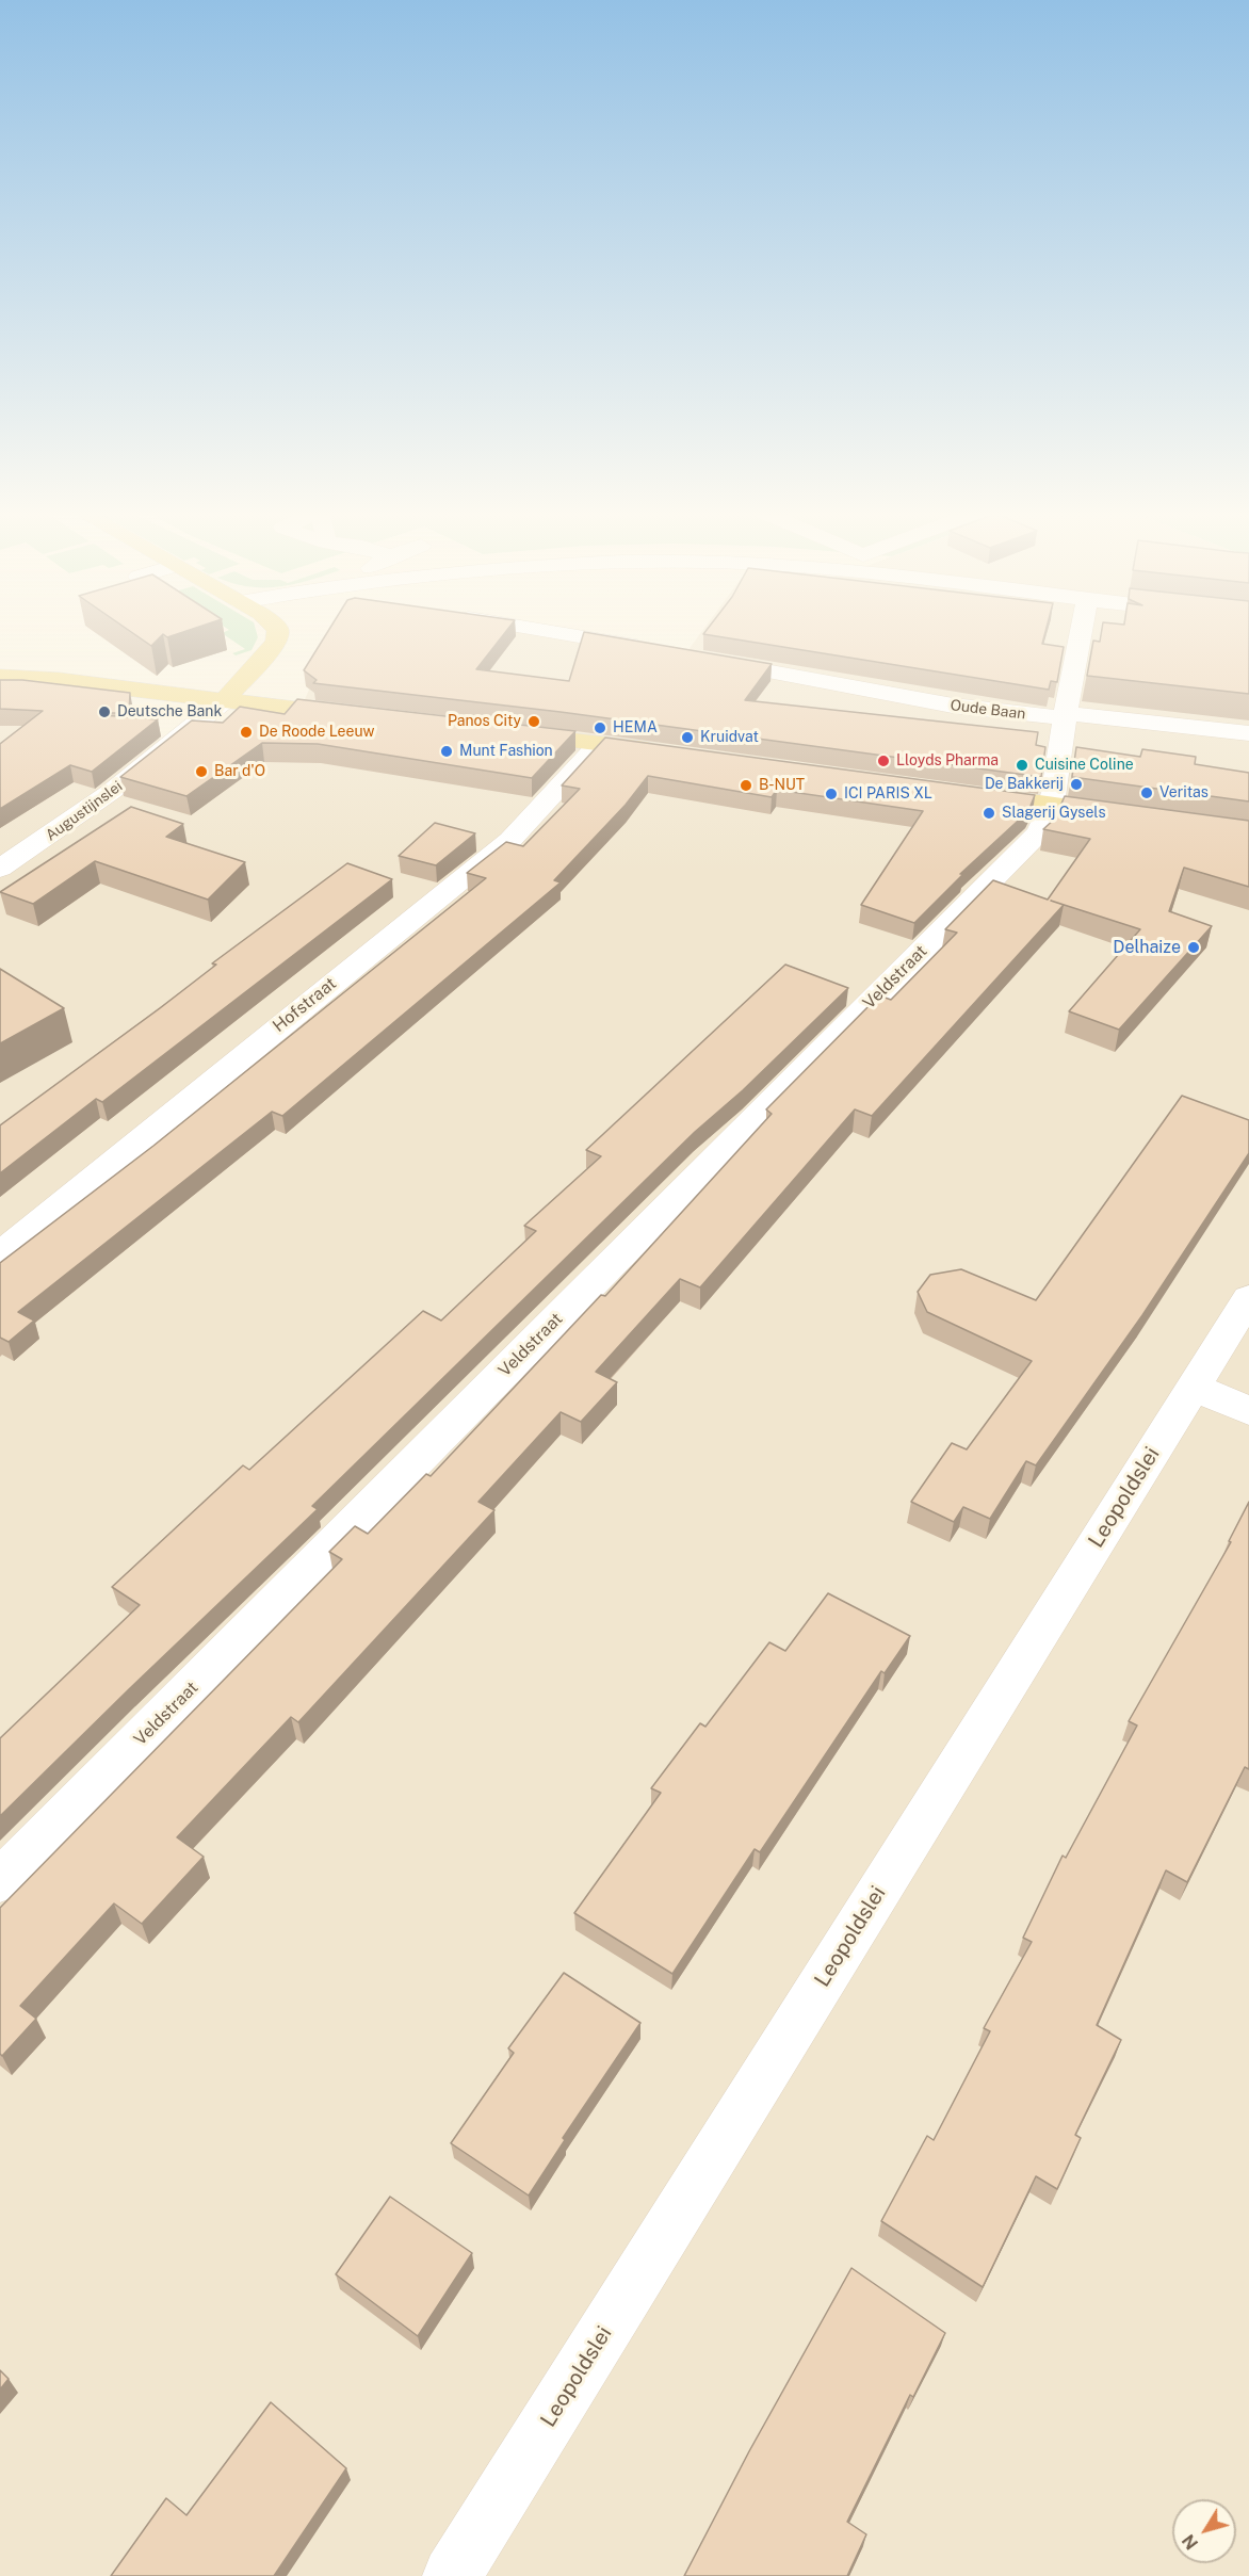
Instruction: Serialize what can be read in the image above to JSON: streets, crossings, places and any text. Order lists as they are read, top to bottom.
{
  "streets": {
    "street": [
      "Oude Baan",
      "Augustijnslei",
      "Veldstraat",
      "Hofstraat",
      "Leopoldslei"
    ]
  },
  "crossings": [
    ["Oude Baan", "Veldstraat"]
  ],
  "places": [
    "Deutsche Bank",
    "Panos City",
    "HEMA",
    "De Roode Leeuw",
    "Kruidvat",
    "Munt Fashion",
    "Lloyds Pharma",
    "Cuisine Coline",
    "Bar d'O",
    "De Bakkerij",
    "B-NUT",
    "Veritas",
    "ICI PARIS XL",
    "Slagerij Gysels",
    "Delhaize"
  ],
  "north": "bottom left"
}
